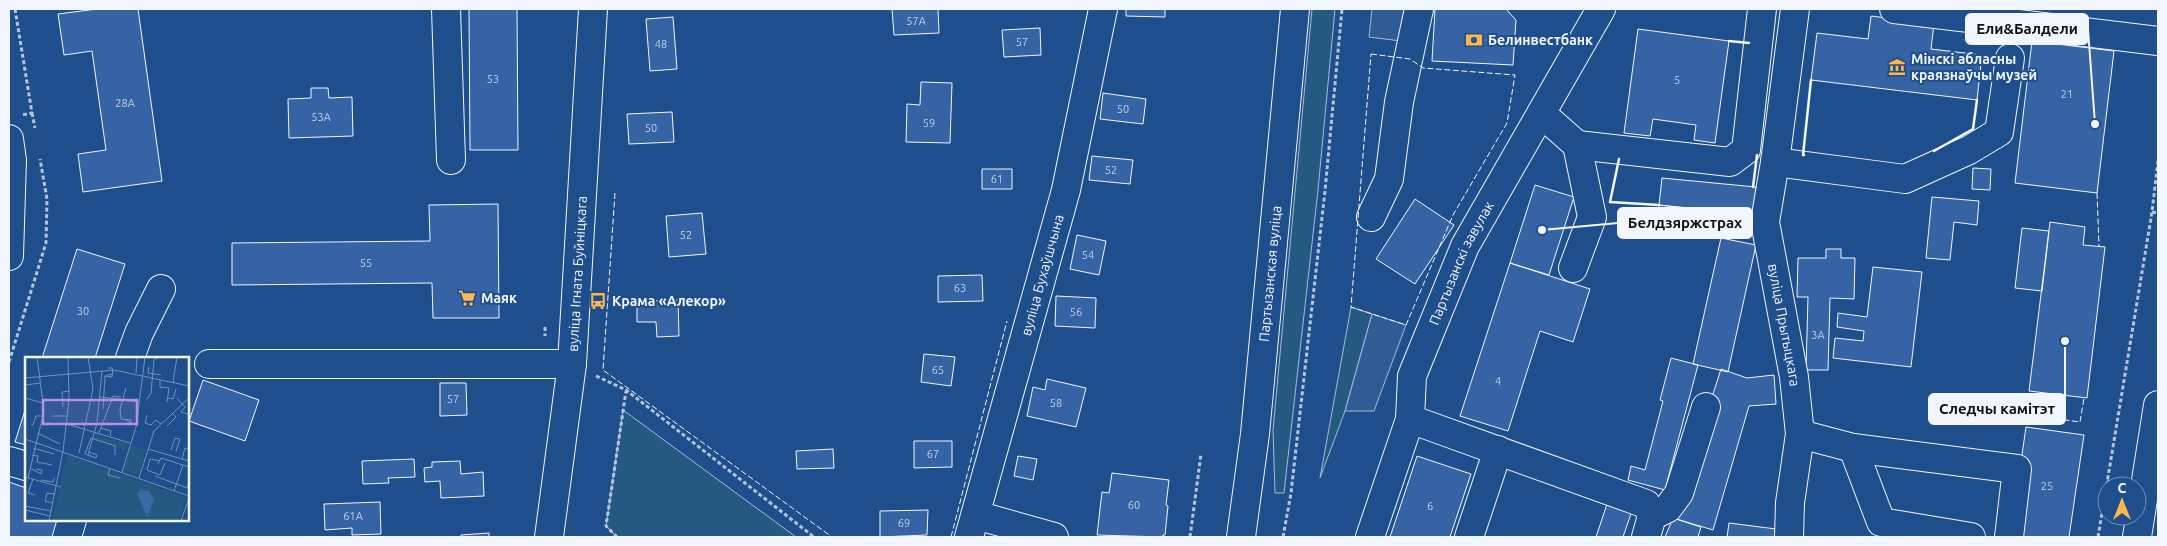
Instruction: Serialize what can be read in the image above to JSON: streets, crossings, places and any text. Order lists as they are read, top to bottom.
{
  "streets": {
    "street": [
      "Партызанскі завулак",
      "Партызанская вуліца",
      "вуліца Ігната Буйніцкага",
      "вуліца Бухаўшчына",
      "вуліца Прытыцкага"
    ]
  },
  "places": {
    "bank": ["Белинвестбанк"],
    "museum": ["Мінскі абласны краязнаўчы музей"],
    "other": ["Ели&Балдели", "Белдзяржстрах", "Следчы камітэт"],
    "supermarket": ["Маяк"],
    "bus stop": ["Крама «Алекор»"]
  },
  "house_numbers": [
    "57А",
    "57",
    "48",
    "53",
    "5",
    "21",
    "28А",
    "50",
    "53А",
    "59",
    "50",
    "52",
    "61",
    "52",
    "54",
    "55",
    "63",
    "30",
    "56",
    "3А",
    "65",
    "4",
    "57",
    "58",
    "67",
    "25",
    "60",
    "6",
    "61А",
    "69"
  ],
  "north": "top"
}
